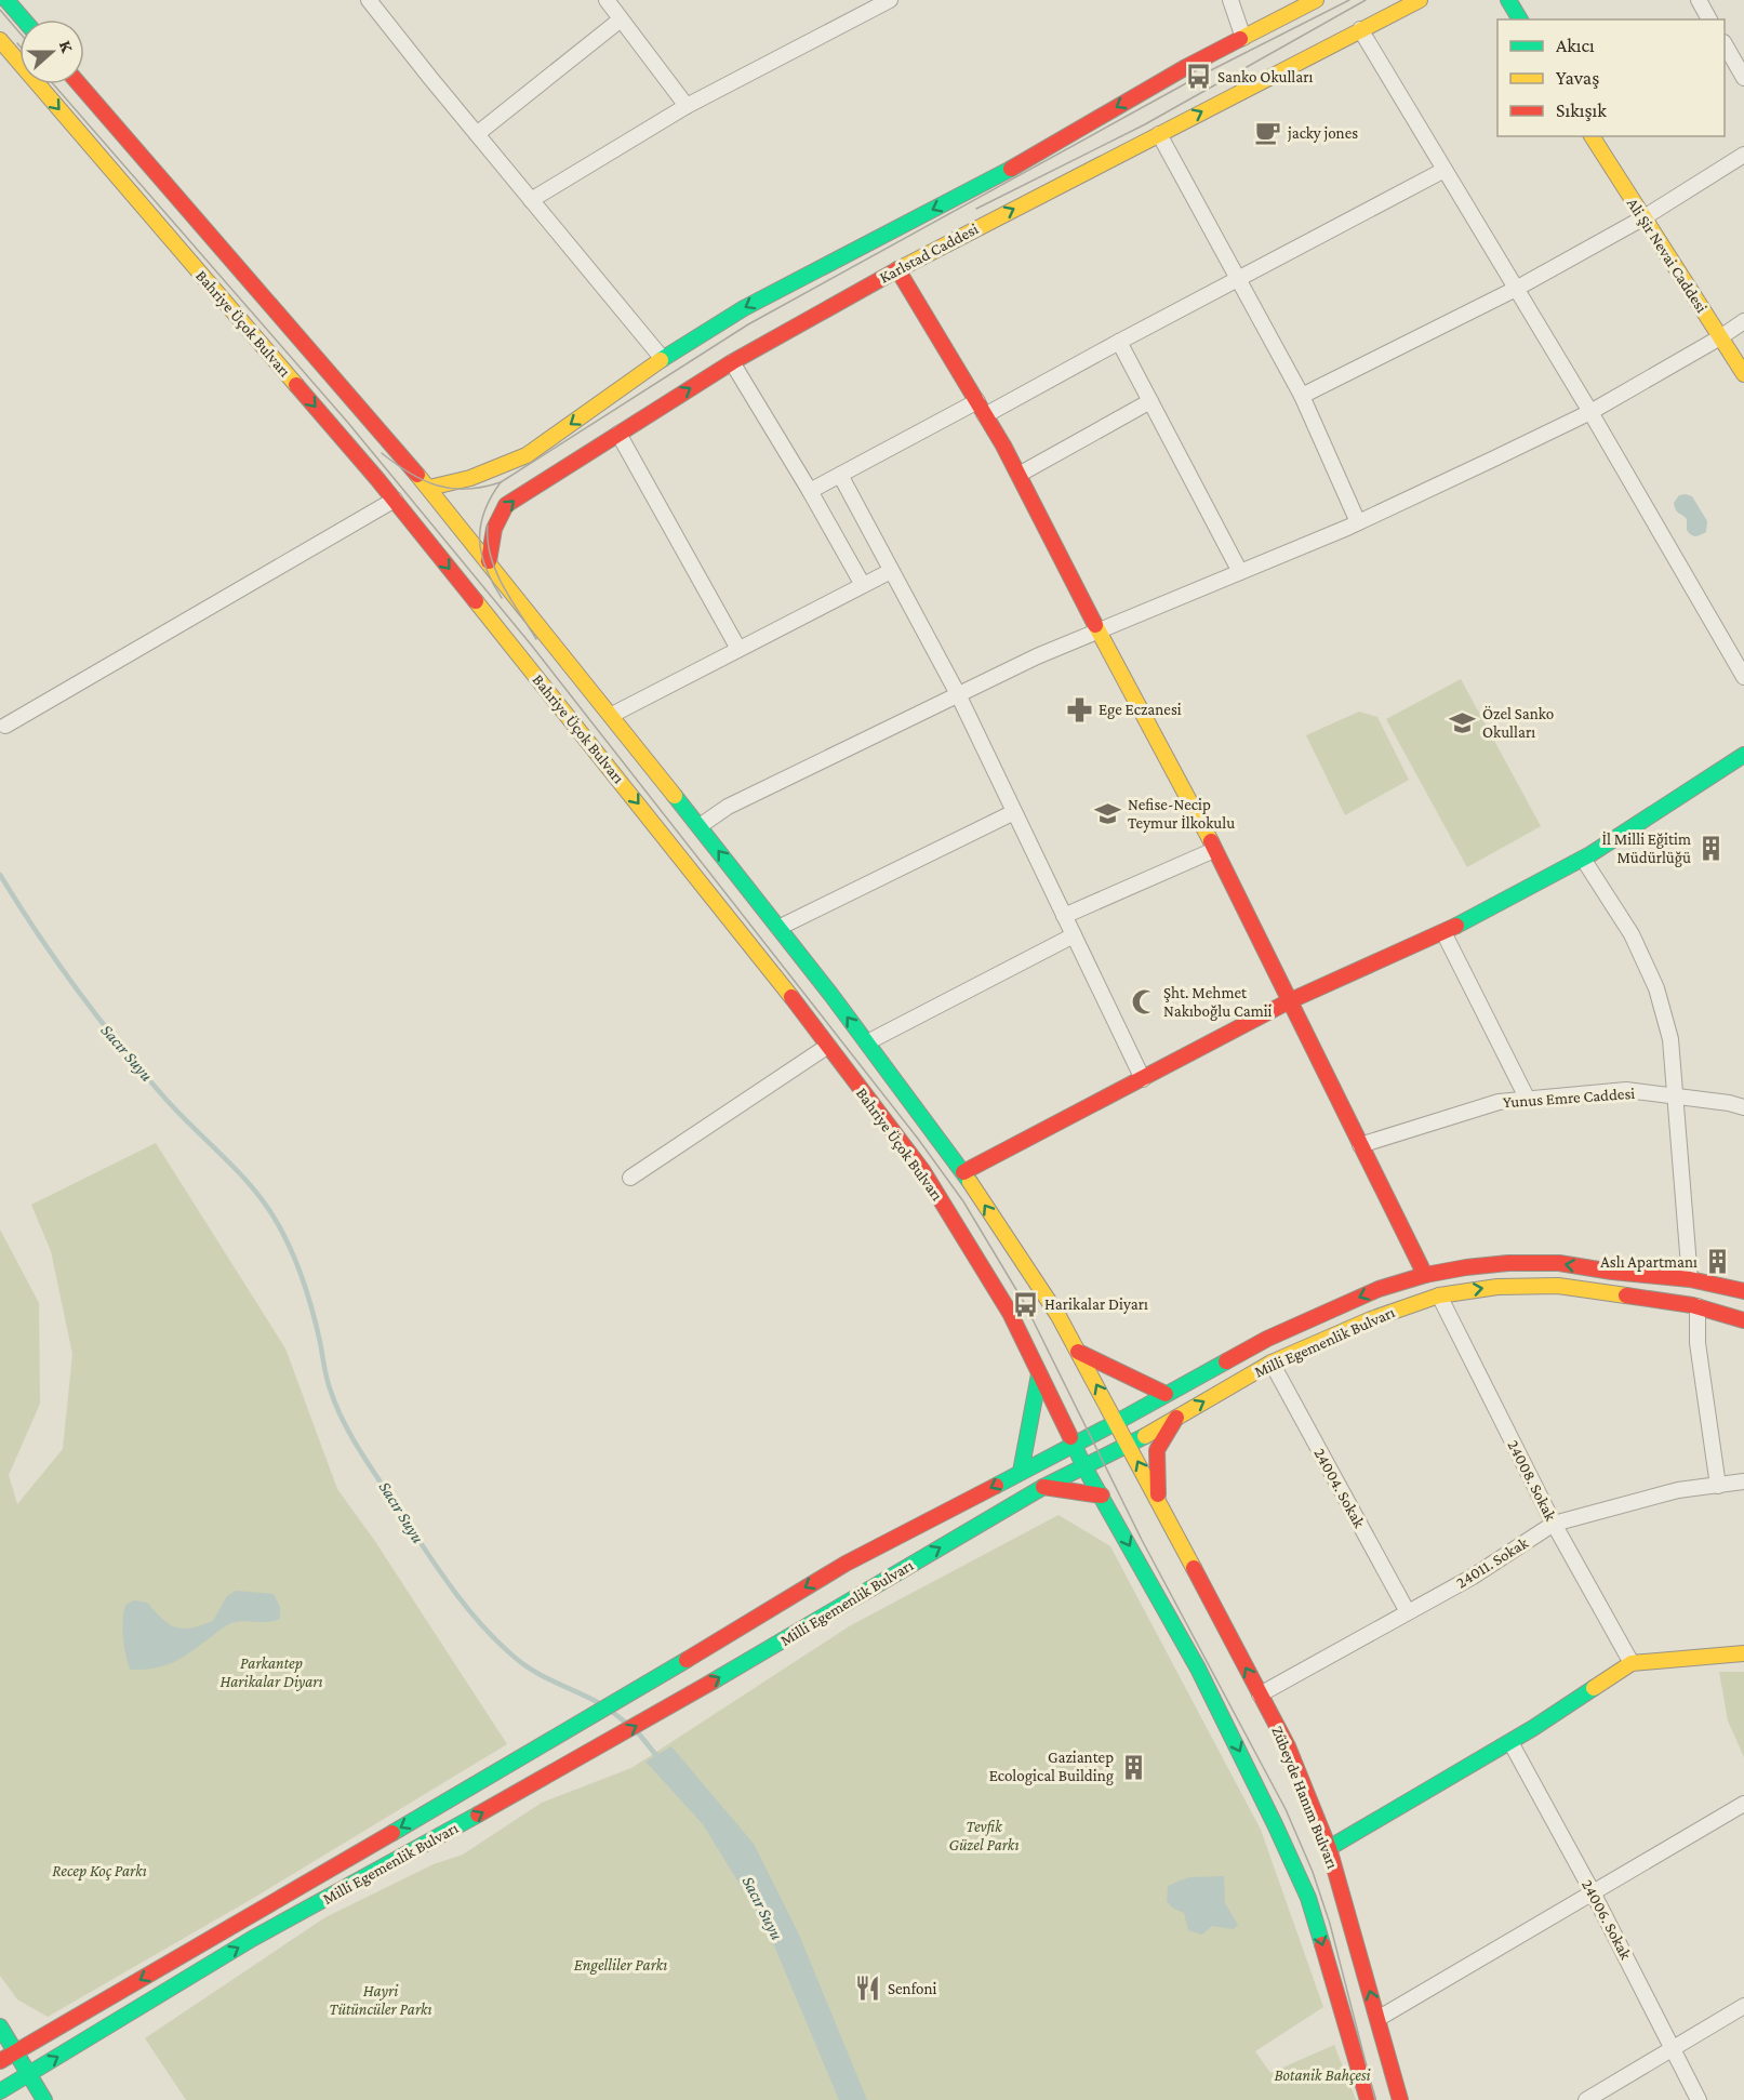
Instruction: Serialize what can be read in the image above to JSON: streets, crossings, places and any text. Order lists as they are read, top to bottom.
{
  "streets": {
    "main road": [
      "Karlstad Caddesi",
      "Ali Şir Nevai Caddesi",
      "Bahriye Üçok Bulvarı",
      "Milli Egemenlik Bulvarı",
      "Zübeyde Hanım Bulvarı"
    ],
    "street": [
      "Yunus Emre Caddesi",
      "24008. Sokak",
      "24004. Sokak",
      "24011. Sokak",
      "24006. Sokak"
    ]
  },
  "crossings": [
    ["Karlstad Caddesi", "Bahriye Üçok Bulvarı"],
    ["Bahriye Üçok Bulvarı", "Milli Egemenlik Bulvarı"],
    ["Bahriye Üçok Bulvarı", "Zübeyde Hanım Bulvarı"],
    ["Milli Egemenlik Bulvarı", "24008. Sokak"],
    ["Milli Egemenlik Bulvarı", "24004. Sokak"],
    ["Milli Egemenlik Bulvarı", "Zübeyde Hanım Bulvarı"],
    ["24008. Sokak", "24011. Sokak"],
    ["24004. Sokak", "24011. Sokak"],
    ["24011. Sokak", "Zübeyde Hanım Bulvarı"]
  ],
  "water": ["Sacır Suyu"],
  "parks": [
    "Parkantep Harikalar Diyarı",
    "Tevfik Güzel Parkı",
    "Recep Koç Parkı",
    "Engelliler Parkı",
    "Hayri Tütüncüler Parkı",
    "Botanik Bahçesi"
  ],
  "places": {
    "bus stop": ["Sanko Okulları", "Harikalar Diyarı"],
    "cafe": ["jacky jones"],
    "pharmacy": ["Ege Eczanesi"],
    "school or university": ["Özel Sanko Okulları", "Nefise-Necip Teymur İlkokulu"],
    "building": ["İl Milli Eğitim Müdürlüğü", "Aslı Apartmanı", "Gaziantep Ecological Building"],
    "mosque": ["Şht. Mehmet Nakıboğlu Camii"],
    "restaurant": ["Senfoni"]
  },
  "legend": ["Akıcı", "Yavaş", "Sıkışık"],
  "north": "right"
}
